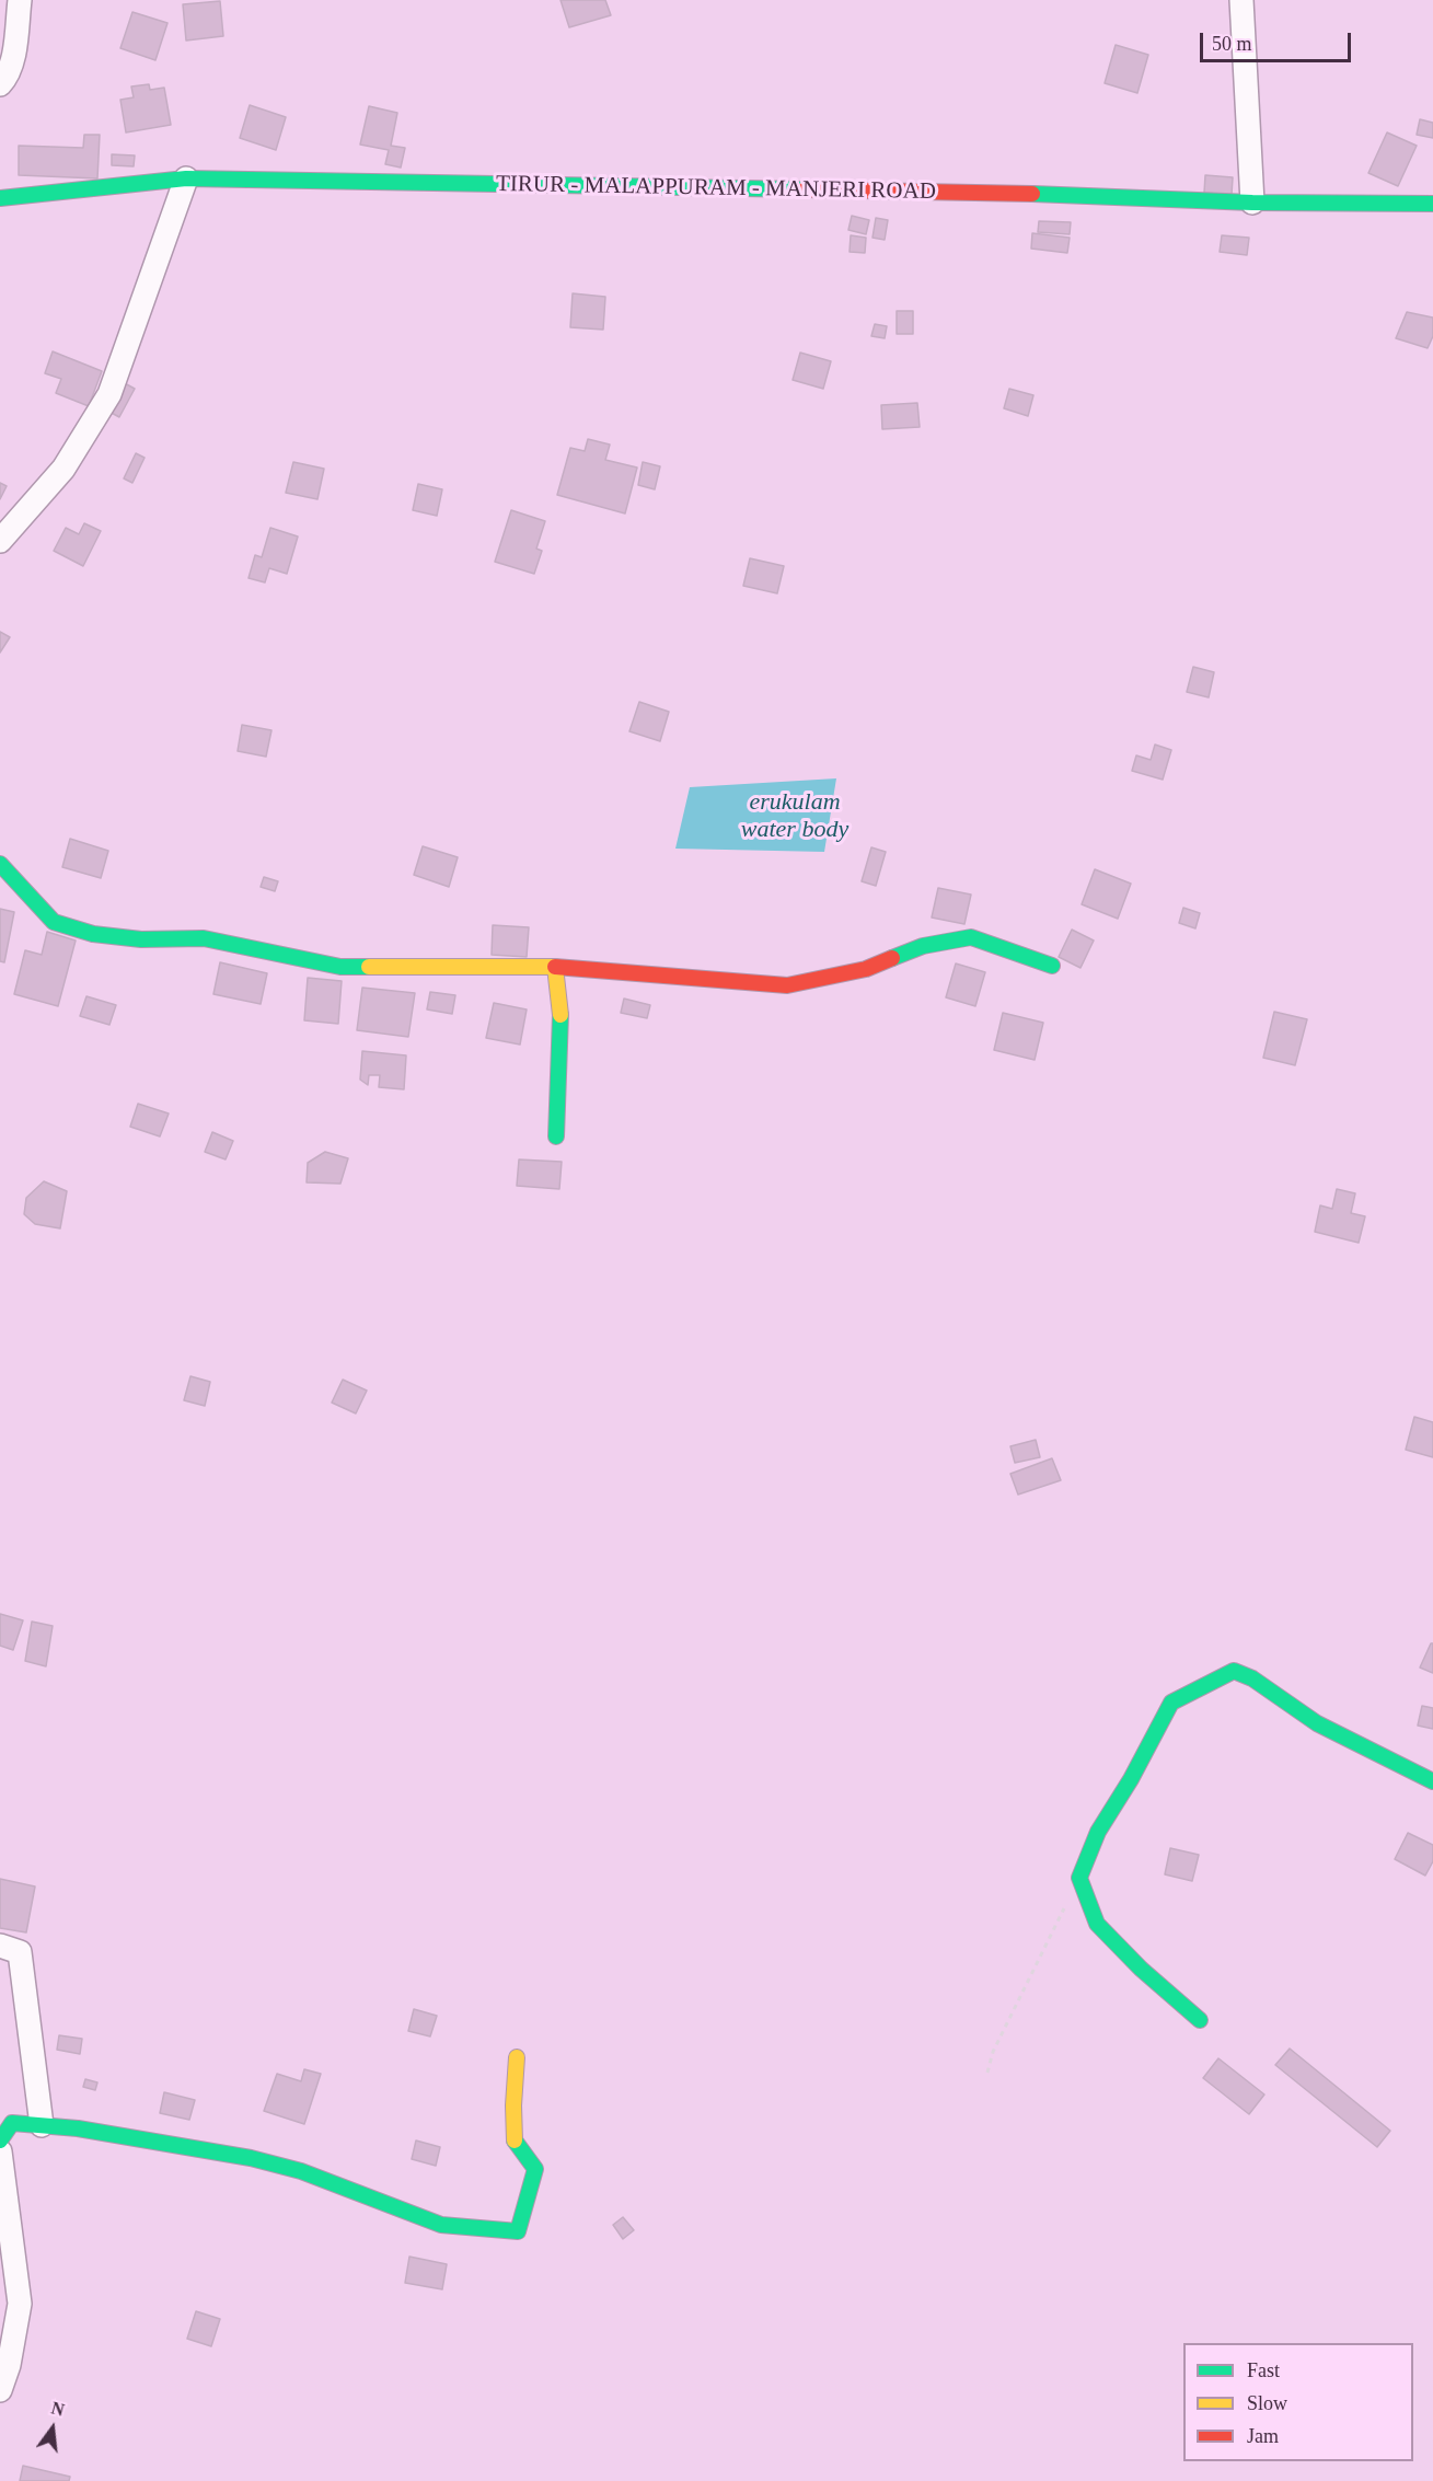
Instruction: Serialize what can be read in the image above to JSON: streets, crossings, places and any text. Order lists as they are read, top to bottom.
{
  "streets": {
    "street": ["TIRUR - MALAPPURAM - MANJERI ROAD"]
  },
  "water": ["erukulam water body"],
  "legend": ["Fast", "Slow", "Jam"],
  "scale_bar": "50 m",
  "north": "top"
}
